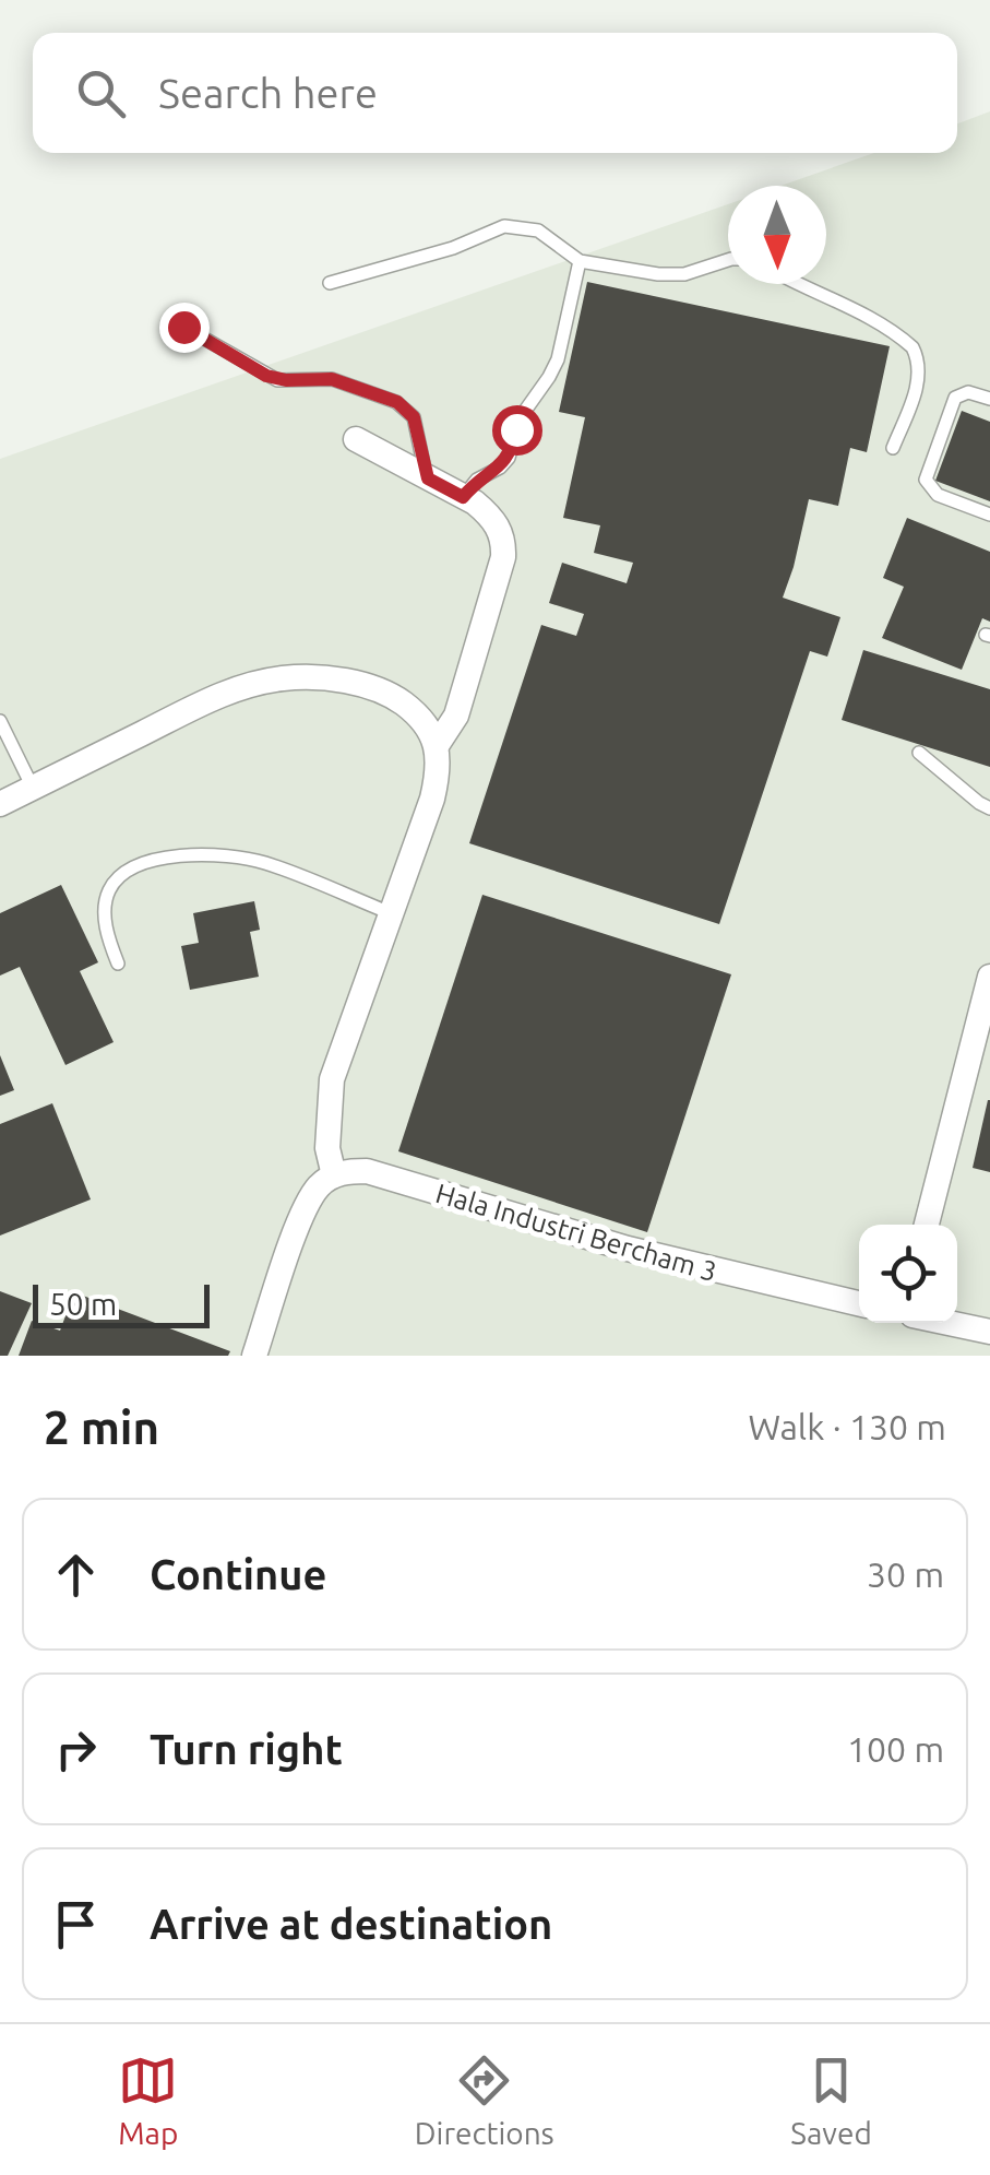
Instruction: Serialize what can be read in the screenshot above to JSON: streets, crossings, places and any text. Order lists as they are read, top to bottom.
{
  "streets": {
    "street": ["Hala Industri Bercham 3"]
  },
  "scale_bar": "50 m",
  "north": "bottom",
  "page": {
    "search": "Search here",
    "scale": "50 m",
    "heading": ["2 min", "Walk · 130 m"],
    "list": [
      ["Continue", "30 m"],
      ["Turn right", "100 m"],
      "Arrive at destination"
    ],
    "nav": ["Map", "Directions", "Saved"]
  }
}
